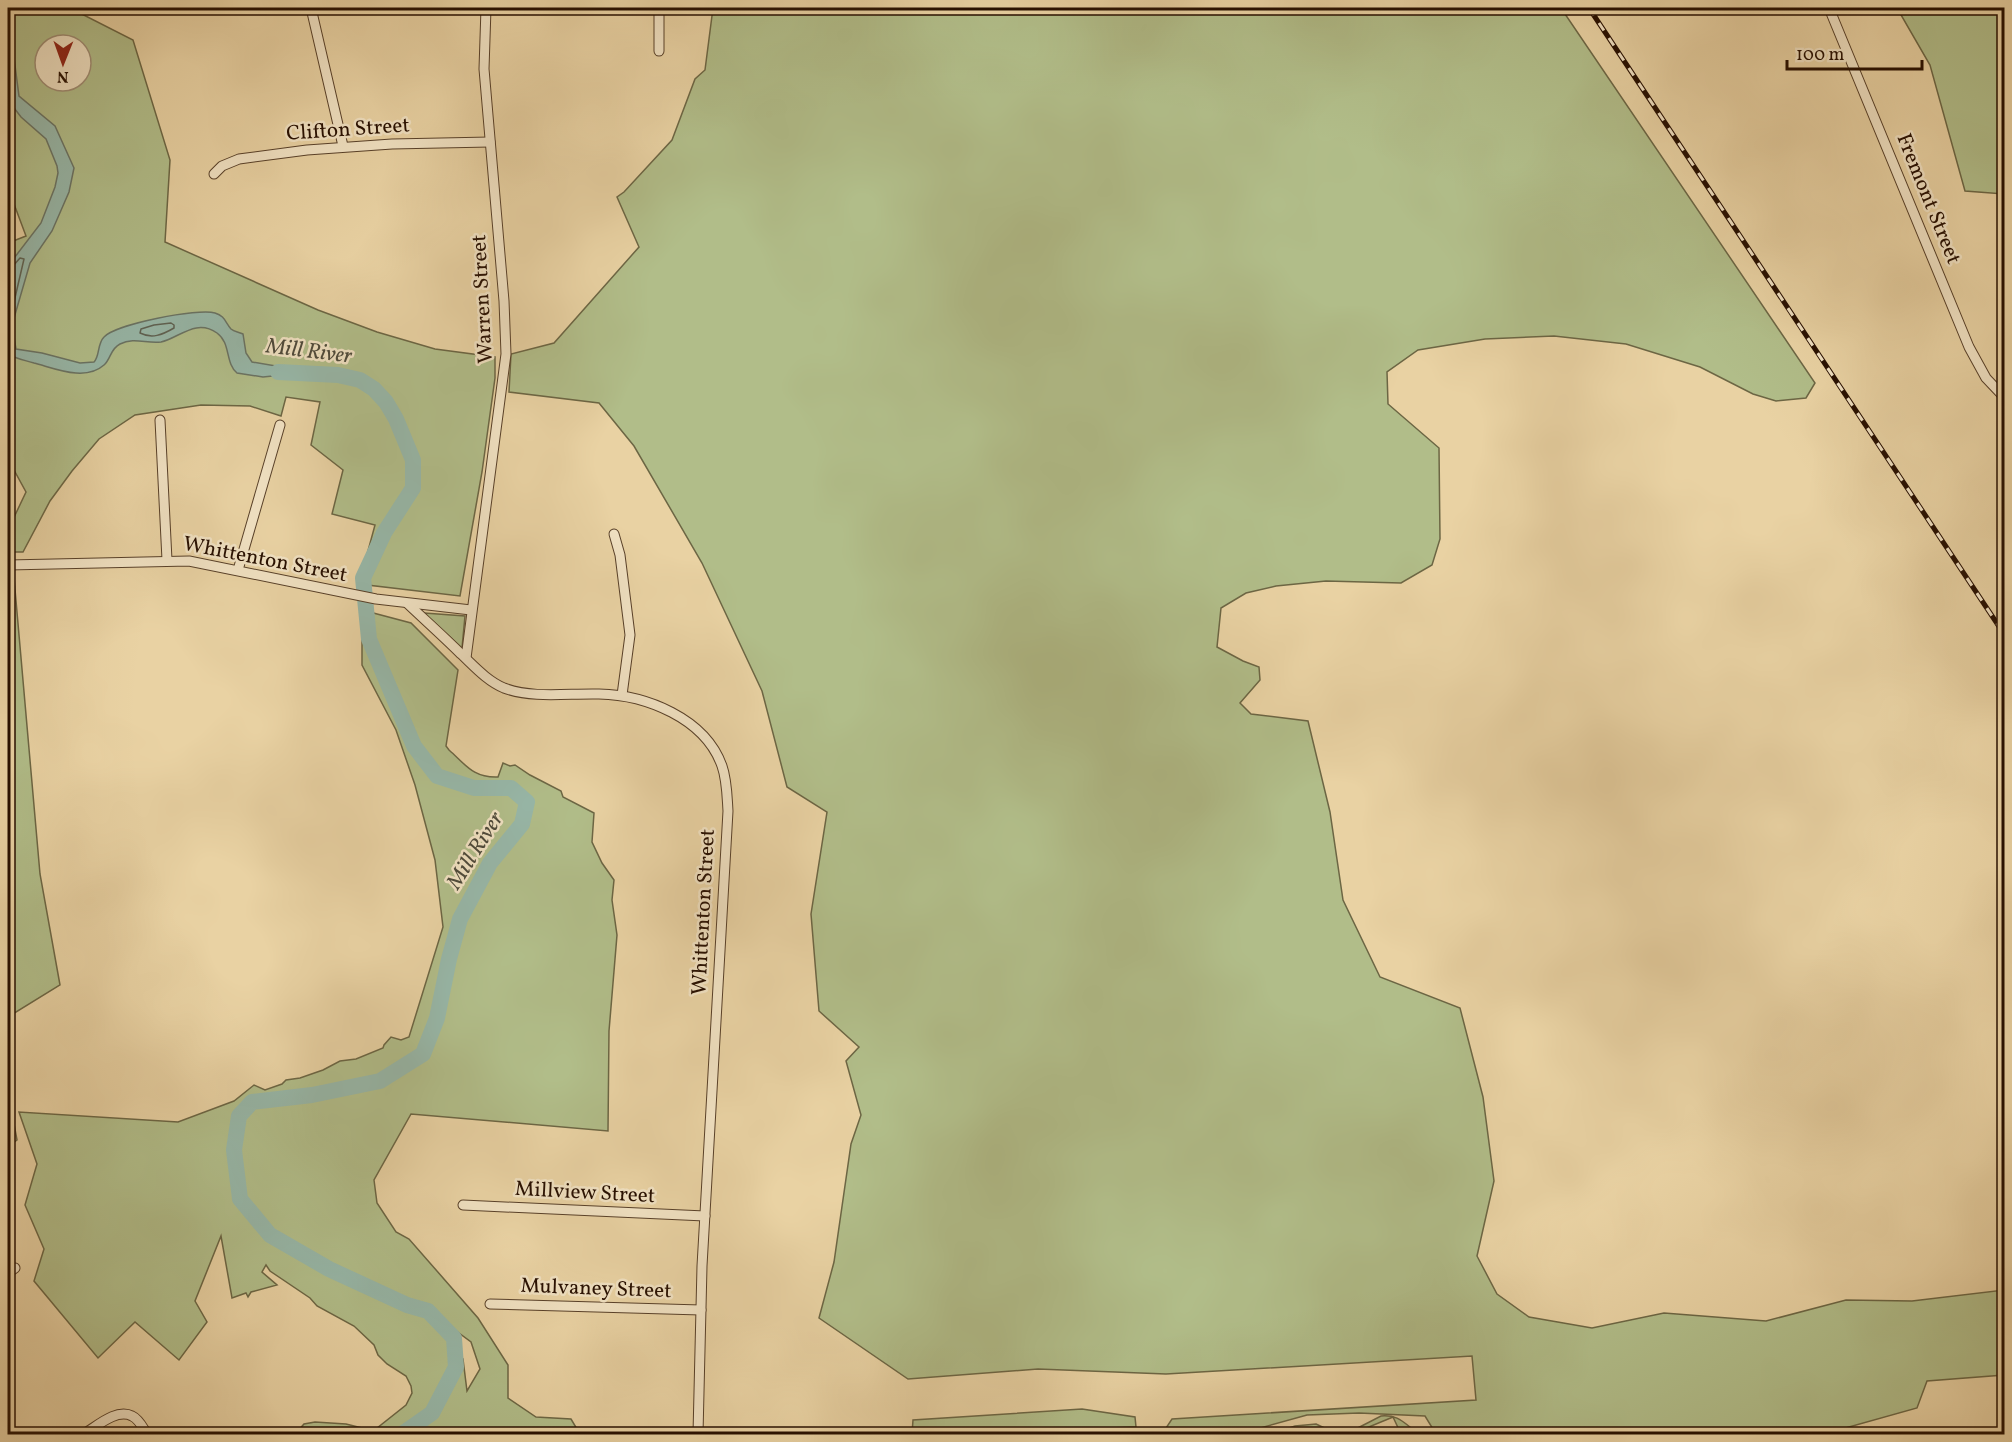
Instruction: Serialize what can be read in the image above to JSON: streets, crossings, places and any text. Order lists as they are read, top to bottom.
{
  "streets": {
    "street": [
      "Clifton Street",
      "Fremont Street",
      "Warren Street",
      "Whittenton Street",
      "Millview Street",
      "Mulvaney Street"
    ]
  },
  "crossings": [
    ["Clifton Street", "Warren Street"],
    ["Warren Street", "Whittenton Street"],
    ["Whittenton Street", "Millview Street"],
    ["Whittenton Street", "Mulvaney Street"]
  ],
  "water": ["Mill River"],
  "scale_bar": "100 m",
  "north": "bottom"
}
